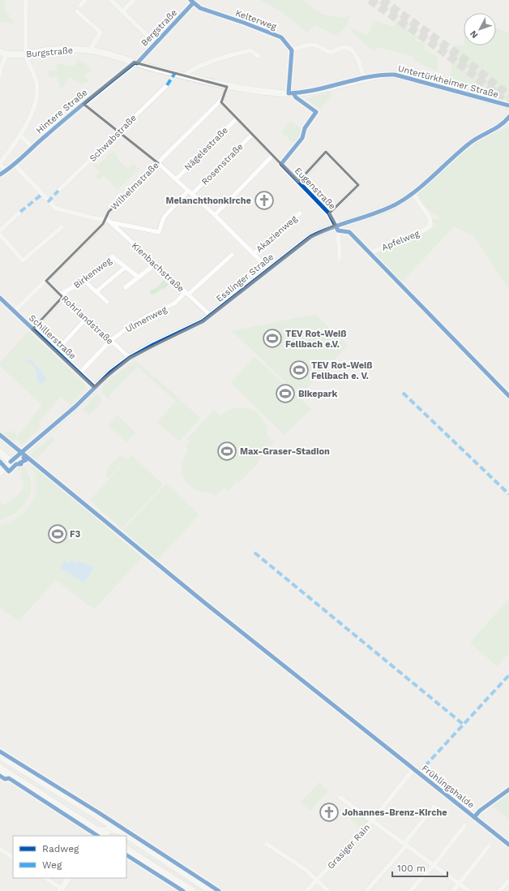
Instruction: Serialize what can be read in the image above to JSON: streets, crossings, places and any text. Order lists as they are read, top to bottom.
{
  "streets": {
    "main road": ["Burgstraße", "Untertürkheimer Straße", "Esslinger Straße"],
    "street": [
      "Kelterweg",
      "Bergstraße",
      "Hintere Straße",
      "Schwabstraße",
      "Nägelestraße",
      "Rosenstraße",
      "Wilhelmstraße",
      "Eugenstraße",
      "Akazienweg",
      "Apfelweg",
      "Kienbachstraße",
      "Birkenweg",
      "Ulmenweg",
      "Rohrlandstraße",
      "Schillerstraße",
      "Frühlingshalde",
      "Grasiger Rain"
    ]
  },
  "crossings": [
    ["Kelterweg", "Bergstraße"],
    ["Bergstraße", "Burgstraße"],
    ["Bergstraße", "Untertürkheimer Straße"],
    ["Bergstraße", "Hintere Straße"],
    ["Burgstraße", "Untertürkheimer Straße"],
    ["Burgstraße", "Hintere Straße"],
    ["Untertürkheimer Straße", "Hintere Straße"],
    ["Untertürkheimer Straße", "Wilhelmstraße"],
    ["Nägelestraße", "Eugenstraße"],
    ["Rosenstraße", "Eugenstraße"],
    ["Wilhelmstraße", "Eugenstraße"],
    ["Wilhelmstraße", "Kienbachstraße"],
    ["Wilhelmstraße", "Rohrlandstraße"],
    ["Wilhelmstraße", "Schillerstraße"],
    ["Eugenstraße", "Apfelweg"],
    ["Eugenstraße", "Esslinger Straße"],
    ["Apfelweg", "Esslinger Straße"],
    ["Kienbachstraße", "Esslinger Straße"],
    ["Kienbachstraße", "Ulmenweg"],
    ["Birkenweg", "Rohrlandstraße"],
    ["Birkenweg", "Schillerstraße"],
    ["Esslinger Straße", "Rohrlandstraße"],
    ["Esslinger Straße", "Schillerstraße"],
    ["Ulmenweg", "Rohrlandstraße"],
    ["Ulmenweg", "Schillerstraße"],
    ["Frühlingshalde", "Grasiger Rain"]
  ],
  "places": {
    "church": ["Melanchthonkirche", "Johannes-Brenz-Kirche"],
    "sports": [
      "TEV Rot-Weiß Fellbach e.V.",
      "TEV Rot-Weiß Fellbach e. V.",
      "Bikepark",
      "Max-Graser-Stadion",
      "F3"
    ]
  },
  "legend": ["Radweg", "Weg"],
  "scale_bar": "100 m",
  "north": "bottom left"
}
